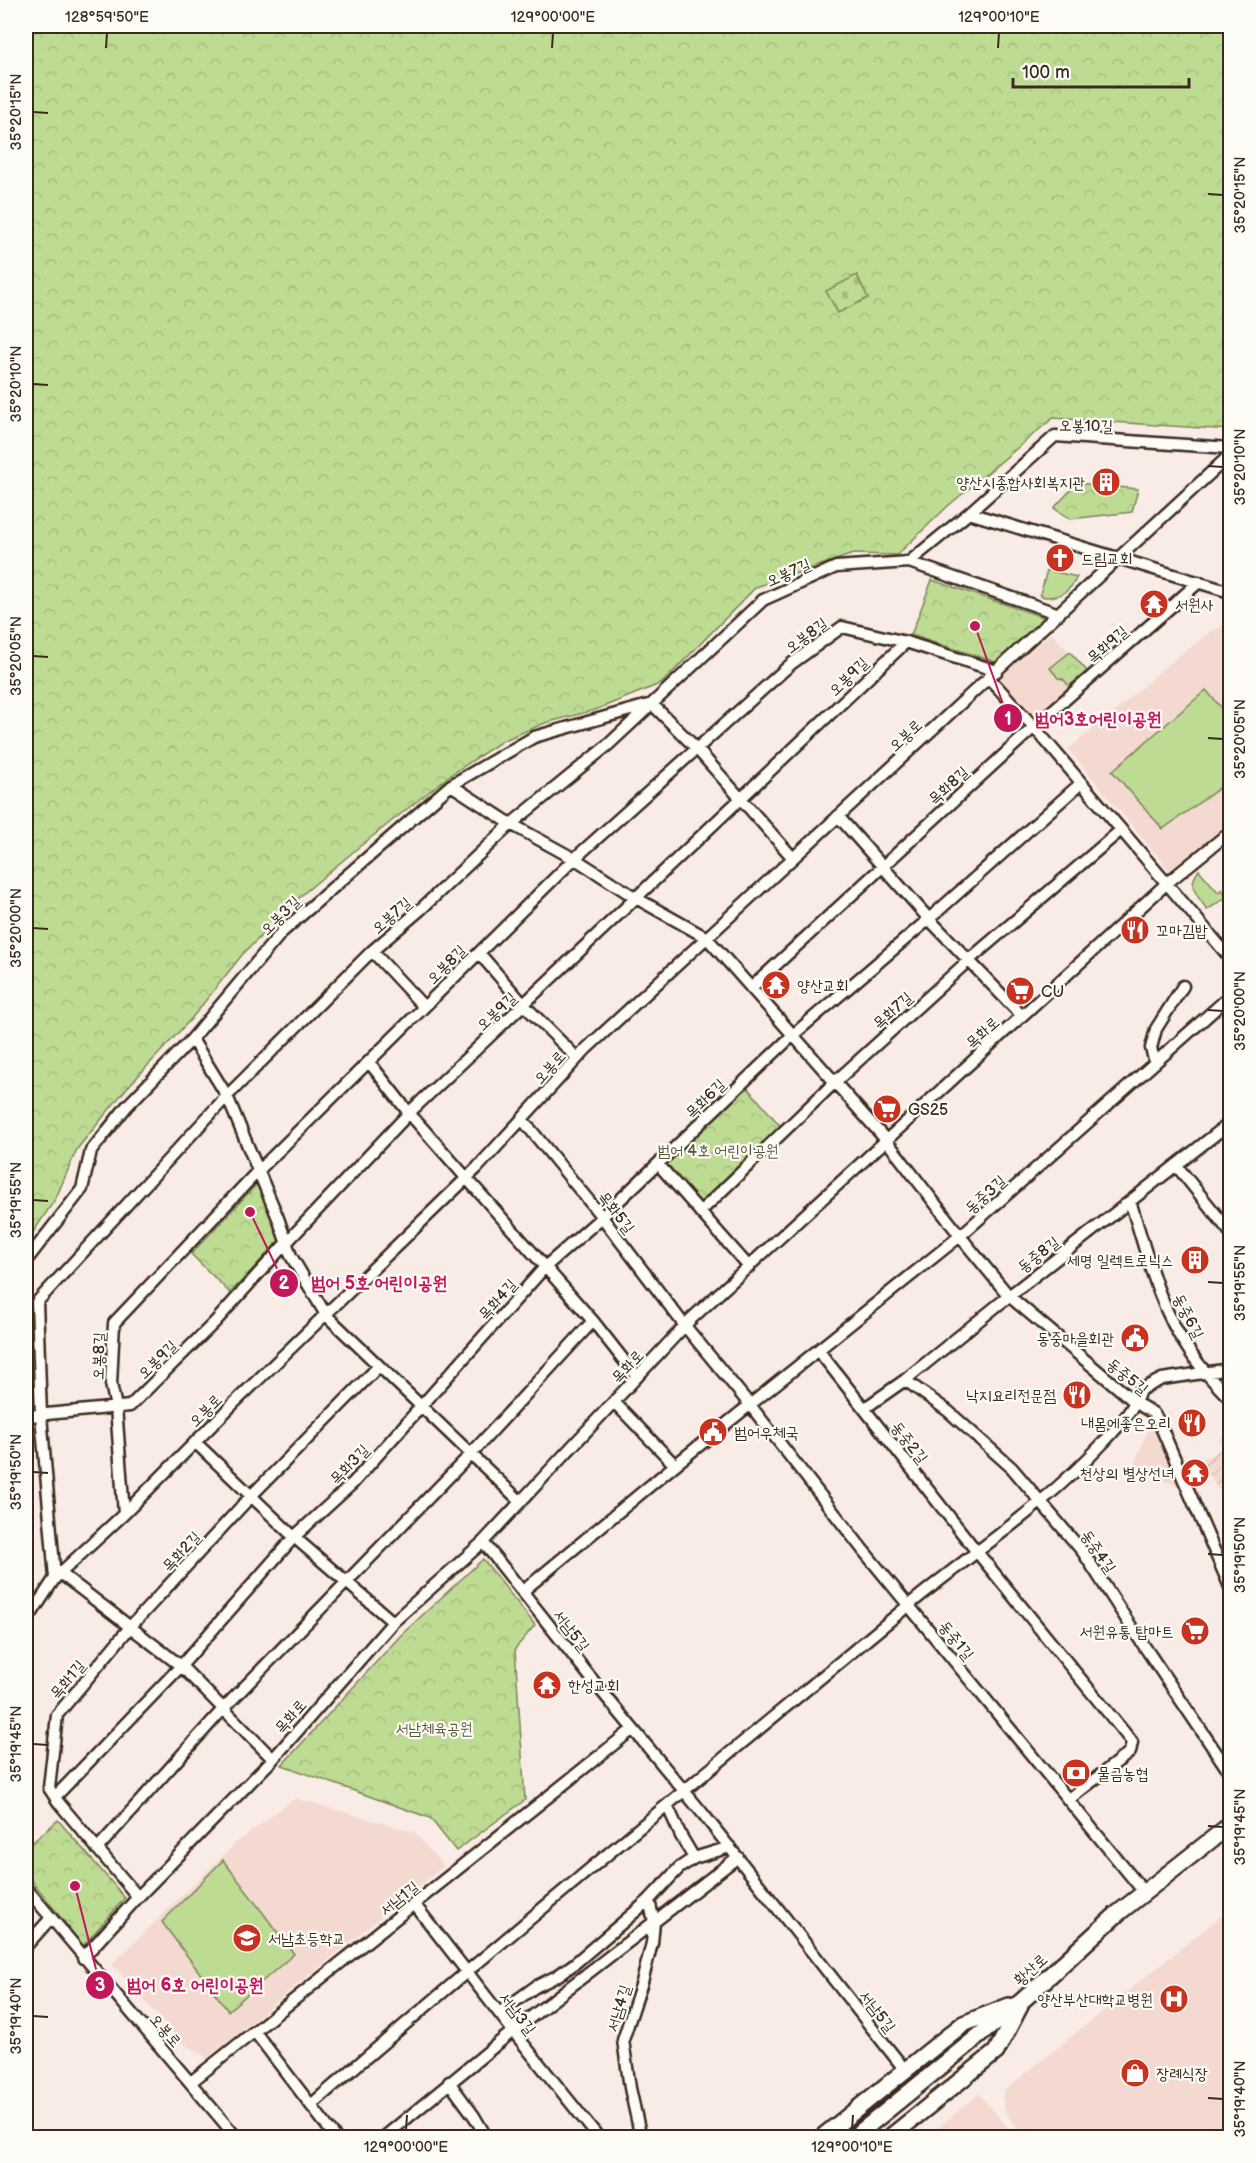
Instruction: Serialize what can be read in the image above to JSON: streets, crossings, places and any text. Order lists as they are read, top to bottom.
{
  "streets": {
    "main road": ["황산로"],
    "street": [
      "오봉10길",
      "오봉7길",
      "오봉8길",
      "목화9길",
      "오봉9길",
      "오봉로",
      "목화8길",
      "오봉3길",
      "목화7길",
      "목화로",
      "목화6길",
      "동중3길",
      "목화5길",
      "동중8길",
      "목화4길",
      "동중6길",
      "동중5길",
      "동중2길",
      "목화3길",
      "목화2길",
      "동중4길",
      "서남5길",
      "동중1길",
      "목화1길",
      "서남1길",
      "서남4길",
      "서남3길"
    ]
  },
  "crossings": [
    ["오봉10길", "오봉7길"],
    ["오봉7길", "오봉로"],
    ["오봉7길", "오봉3길"],
    ["오봉8길", "오봉9길"],
    ["오봉8길", "오봉로"],
    ["목화9길", "목화8길"],
    ["오봉로", "목화로"],
    ["오봉로", "목화5길"],
    ["오봉로", "서남1길"],
    ["목화로", "목화5길"],
    ["목화로", "동중5길"],
    ["목화로", "서남5길"],
    ["목화로", "동중1길"],
    ["목화6길", "목화5길"],
    ["목화6길", "목화4길"],
    ["동중3길", "동중5길"],
    ["동중3길", "동중2길"],
    ["동중3길", "동중1길"],
    ["목화5길", "목화4길"],
    ["목화5길", "동중1길"],
    ["동중8길", "동중6길"],
    ["동중8길", "동중5길"],
    ["동중8길", "동중2길"],
    ["동중8길", "동중4길"],
    ["목화4길", "목화3길"],
    ["동중2길", "동중1길"],
    ["목화2길", "목화1길"],
    ["서남5길", "서남1길"],
    ["동중1길", "황산로"],
    ["서남1길", "서남3길"]
  ],
  "parks": ["범어 4호 어린이공원", "서남체육공원"],
  "places": {
    "building": ["양산시종합사회복지관", "세명 일렉트로닉스"],
    "church": ["드림교회"],
    "temple": [
      "서원사",
      "양산교회",
      "천상의 별상선녀",
      "한성교회"
    ],
    "other": ["범어3호어린이공원", "범어 5호 어린이공원", "범어 6호 어린이공원"],
    "restaurant": ["꼬마김밥", "낙지요리전문점", "내몸에좋은오리"],
    "supermarket": ["CU", "GS25", "서원유통 탑마트"],
    "public building": ["동중마을회관", "범어우체국"],
    "bank": ["물금농협"],
    "school or university": ["서남초등학교"],
    "hospital": ["양산부산대학교병원"],
    "shop": ["장례식장"]
  },
  "scale_bar": "100 m",
  "coordinates": [
    "128°59'50\"E",
    "129°00'00\"E",
    "129°00'10\"E",
    "35°20'15\"N",
    "35°20'10\"N",
    "35°20'05\"N",
    "35°20'00\"N",
    "35°19'55\"N",
    "35°19'50\"N",
    "35°19'45\"N",
    "35°19'40\"N"
  ]
}
